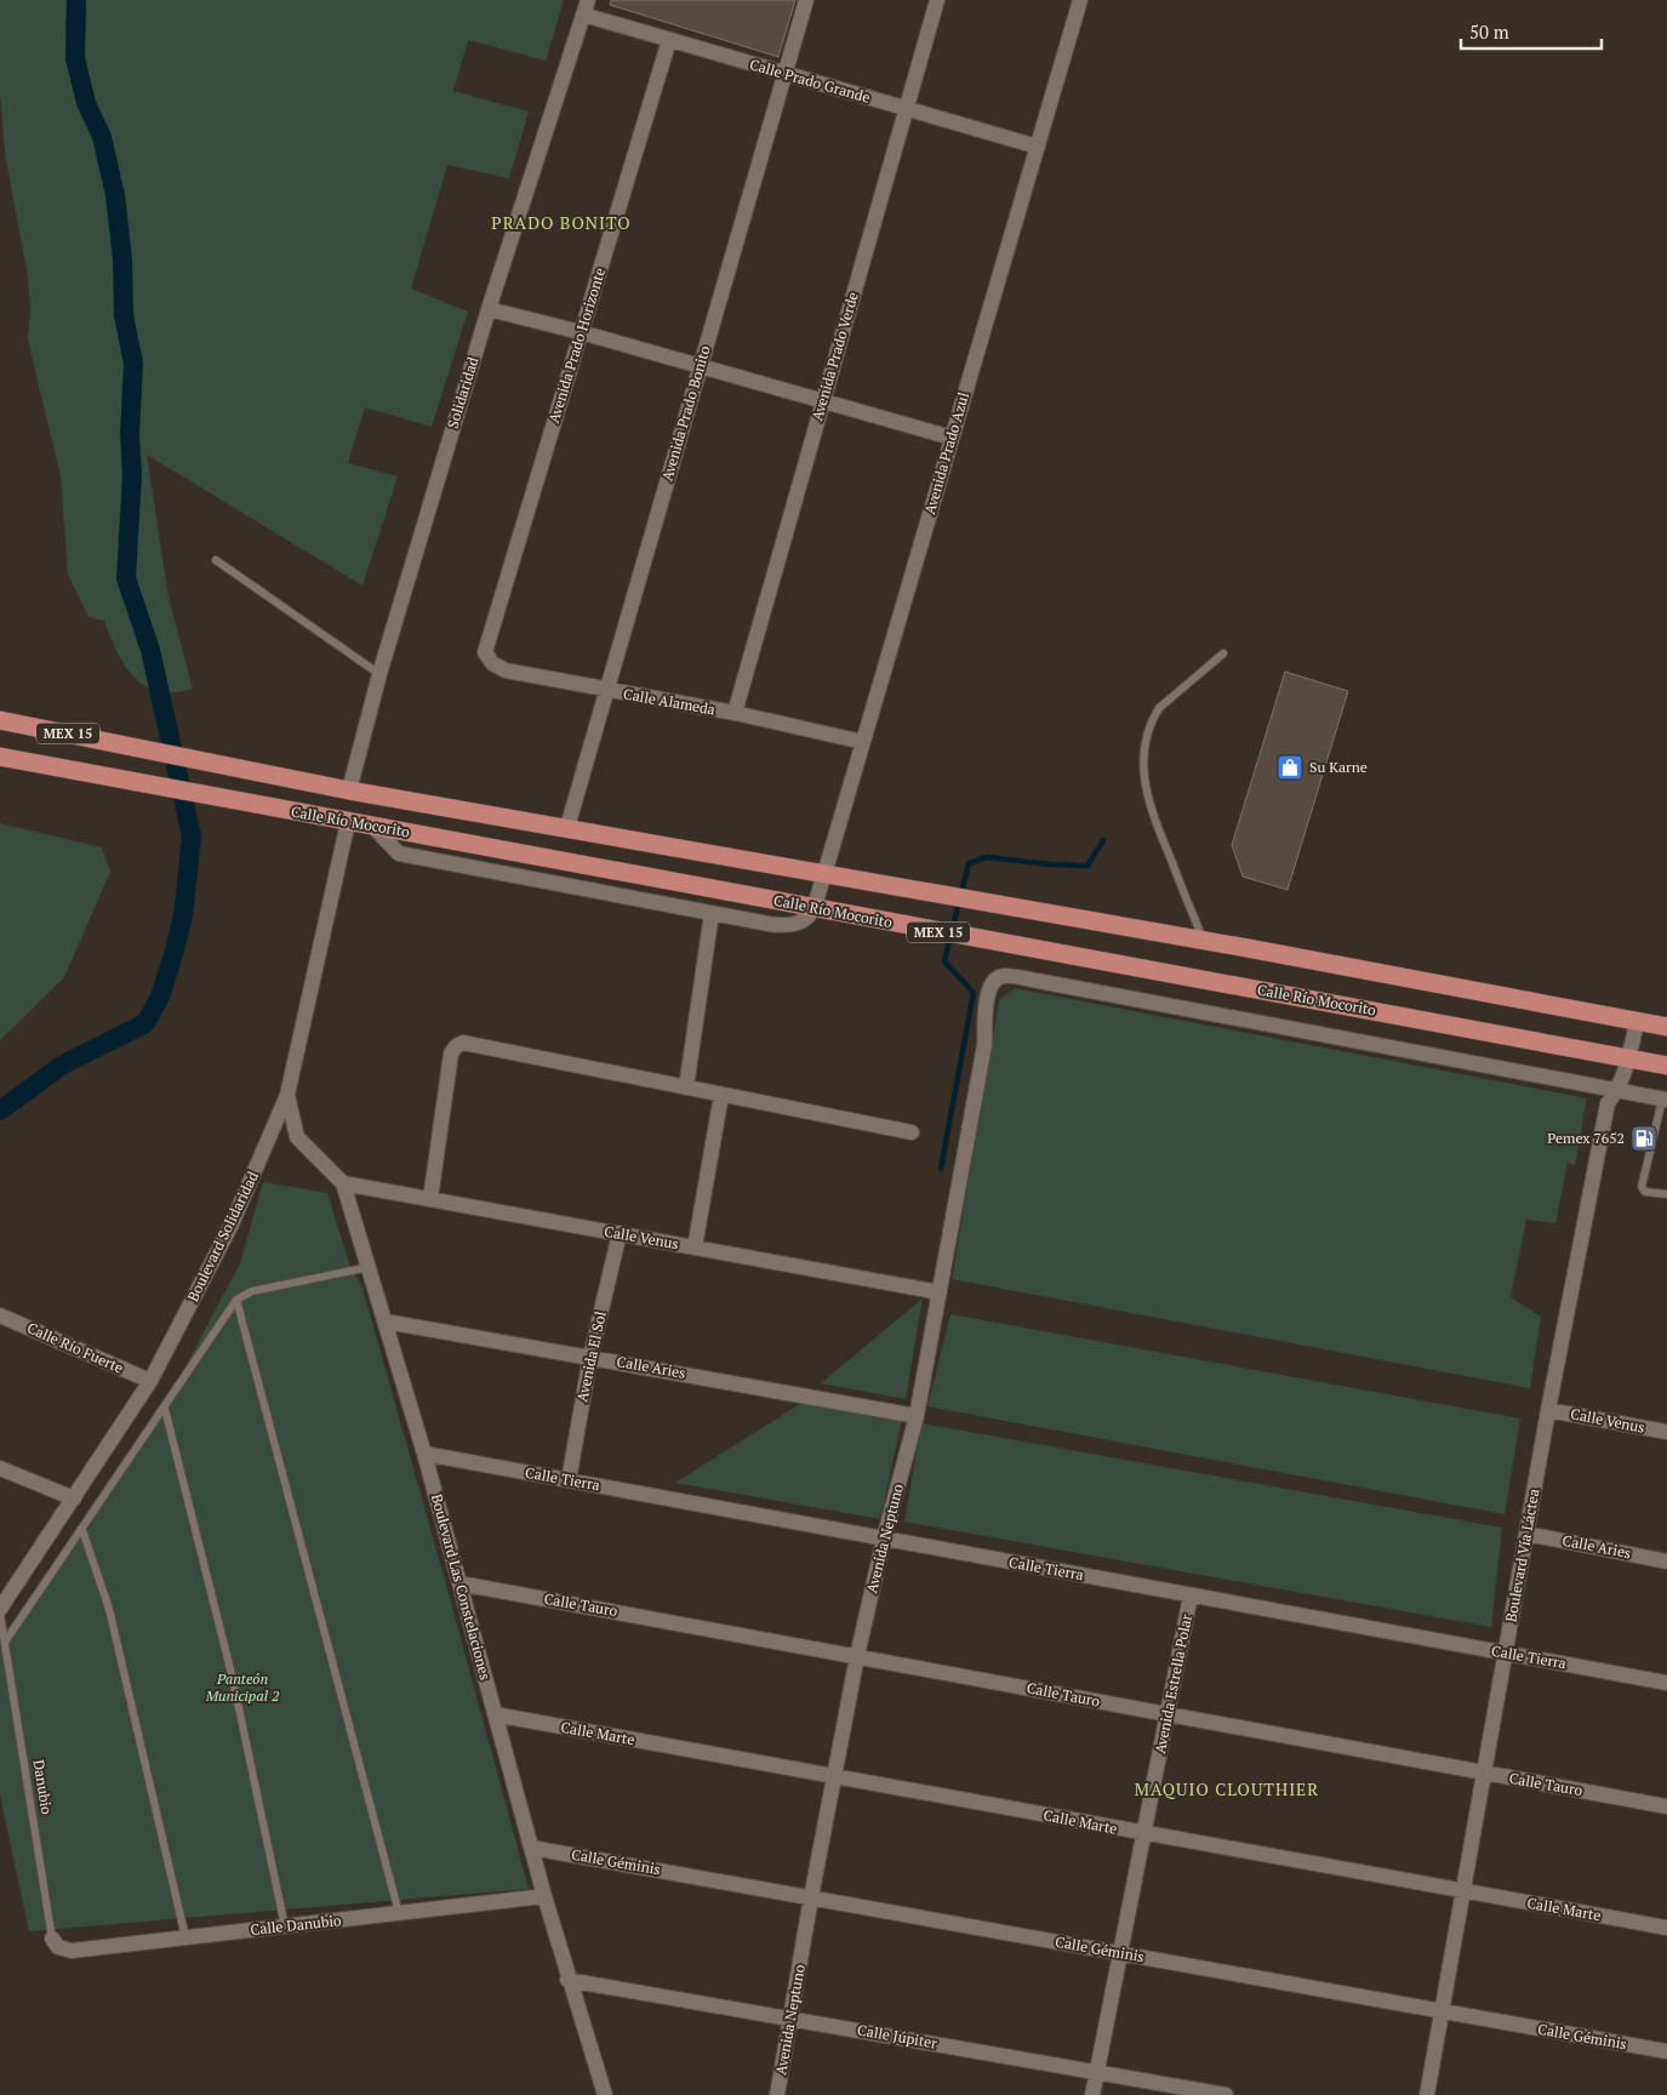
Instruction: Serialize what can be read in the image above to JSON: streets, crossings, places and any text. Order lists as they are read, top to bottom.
{
  "streets": {
    "main road": ["MEX 15", "Calle Río Mocorito"],
    "street": [
      "Calle Prado Grande",
      "Avenida Prado Horizonte",
      "Avenida Prado Verde",
      "Solidaridad",
      "Avenida Prado Bonito",
      "Avenida Prado Azul",
      "Calle Alameda",
      "Boulevard Solidaridad",
      "Calle Venus",
      "Calle Río Fuerte",
      "Avenida El Sol",
      "Calle Aries",
      "Calle Tierra",
      "Avenida Neptuno",
      "Boulevard Vía Láctea",
      "Boulevard Las Constelaciones",
      "Calle Tauro",
      "Avenida Estrella Polar",
      "Calle Marte",
      "Calle Géminis",
      "Calle Danubio",
      "Calle Júpiter"
    ],
    "lane": ["Danubio"]
  },
  "crossings": [
    ["Calle Prado Grande", "Avenida Prado Horizonte"],
    ["Calle Prado Grande", "Avenida Prado Verde"],
    ["Calle Prado Grande", "Solidaridad"],
    ["Calle Prado Grande", "Avenida Prado Bonito"],
    ["Calle Prado Grande", "Avenida Prado Azul"],
    ["Avenida Prado Horizonte", "Calle Alameda"],
    ["Avenida Prado Verde", "Calle Alameda"],
    ["Solidaridad", "Calle Río Mocorito"],
    ["Avenida Prado Bonito", "Calle Alameda"],
    ["Avenida Prado Bonito", "Calle Río Mocorito"],
    ["Avenida Prado Azul", "Calle Alameda"],
    ["Avenida Prado Azul", "Calle Río Mocorito"],
    ["Calle Río Mocorito", "Boulevard Solidaridad"],
    ["Calle Río Mocorito", "Boulevard Vía Láctea"],
    ["Boulevard Solidaridad", "Calle Río Fuerte"],
    ["Boulevard Solidaridad", "Boulevard Las Constelaciones"],
    ["Calle Venus", "Avenida El Sol"],
    ["Calle Venus", "Avenida Neptuno"],
    ["Calle Venus", "Boulevard Vía Láctea"],
    ["Calle Venus", "Boulevard Las Constelaciones"],
    ["Avenida El Sol", "Calle Aries"],
    ["Avenida El Sol", "Calle Tierra"],
    ["Calle Aries", "Avenida Neptuno"],
    ["Calle Aries", "Boulevard Vía Láctea"],
    ["Calle Aries", "Boulevard Las Constelaciones"],
    ["Calle Tierra", "Avenida Neptuno"],
    ["Calle Tierra", "Boulevard Vía Láctea"],
    ["Calle Tierra", "Boulevard Las Constelaciones"],
    ["Calle Tierra", "Avenida Estrella Polar"],
    ["Avenida Neptuno", "Boulevard Vía Láctea"],
    ["Avenida Neptuno", "Calle Tauro"],
    ["Avenida Neptuno", "Calle Marte"],
    ["Avenida Neptuno", "Calle Géminis"],
    ["Avenida Neptuno", "Calle Júpiter"],
    ["Boulevard Vía Láctea", "Calle Tauro"],
    ["Boulevard Vía Láctea", "Calle Marte"],
    ["Boulevard Vía Láctea", "Calle Géminis"],
    ["Boulevard Las Constelaciones", "Calle Tauro"],
    ["Boulevard Las Constelaciones", "Calle Marte"],
    ["Boulevard Las Constelaciones", "Calle Géminis"],
    ["Boulevard Las Constelaciones", "Calle Danubio"],
    ["Boulevard Las Constelaciones", "Calle Júpiter"],
    ["Calle Tauro", "Avenida Estrella Polar"],
    ["Avenida Estrella Polar", "Calle Marte"],
    ["Avenida Estrella Polar", "Calle Géminis"],
    ["Avenida Estrella Polar", "Calle Júpiter"],
    ["Danubio", "Calle Danubio"]
  ],
  "districts": ["PRADO BONITO", "MAQUIO CLOUTHIER"],
  "parks": ["Panteón Municipal 2"],
  "places": {
    "shop": ["Su Karne"],
    "fuel station": ["Pemex 7652"]
  },
  "scale_bar": "50 m"
}
